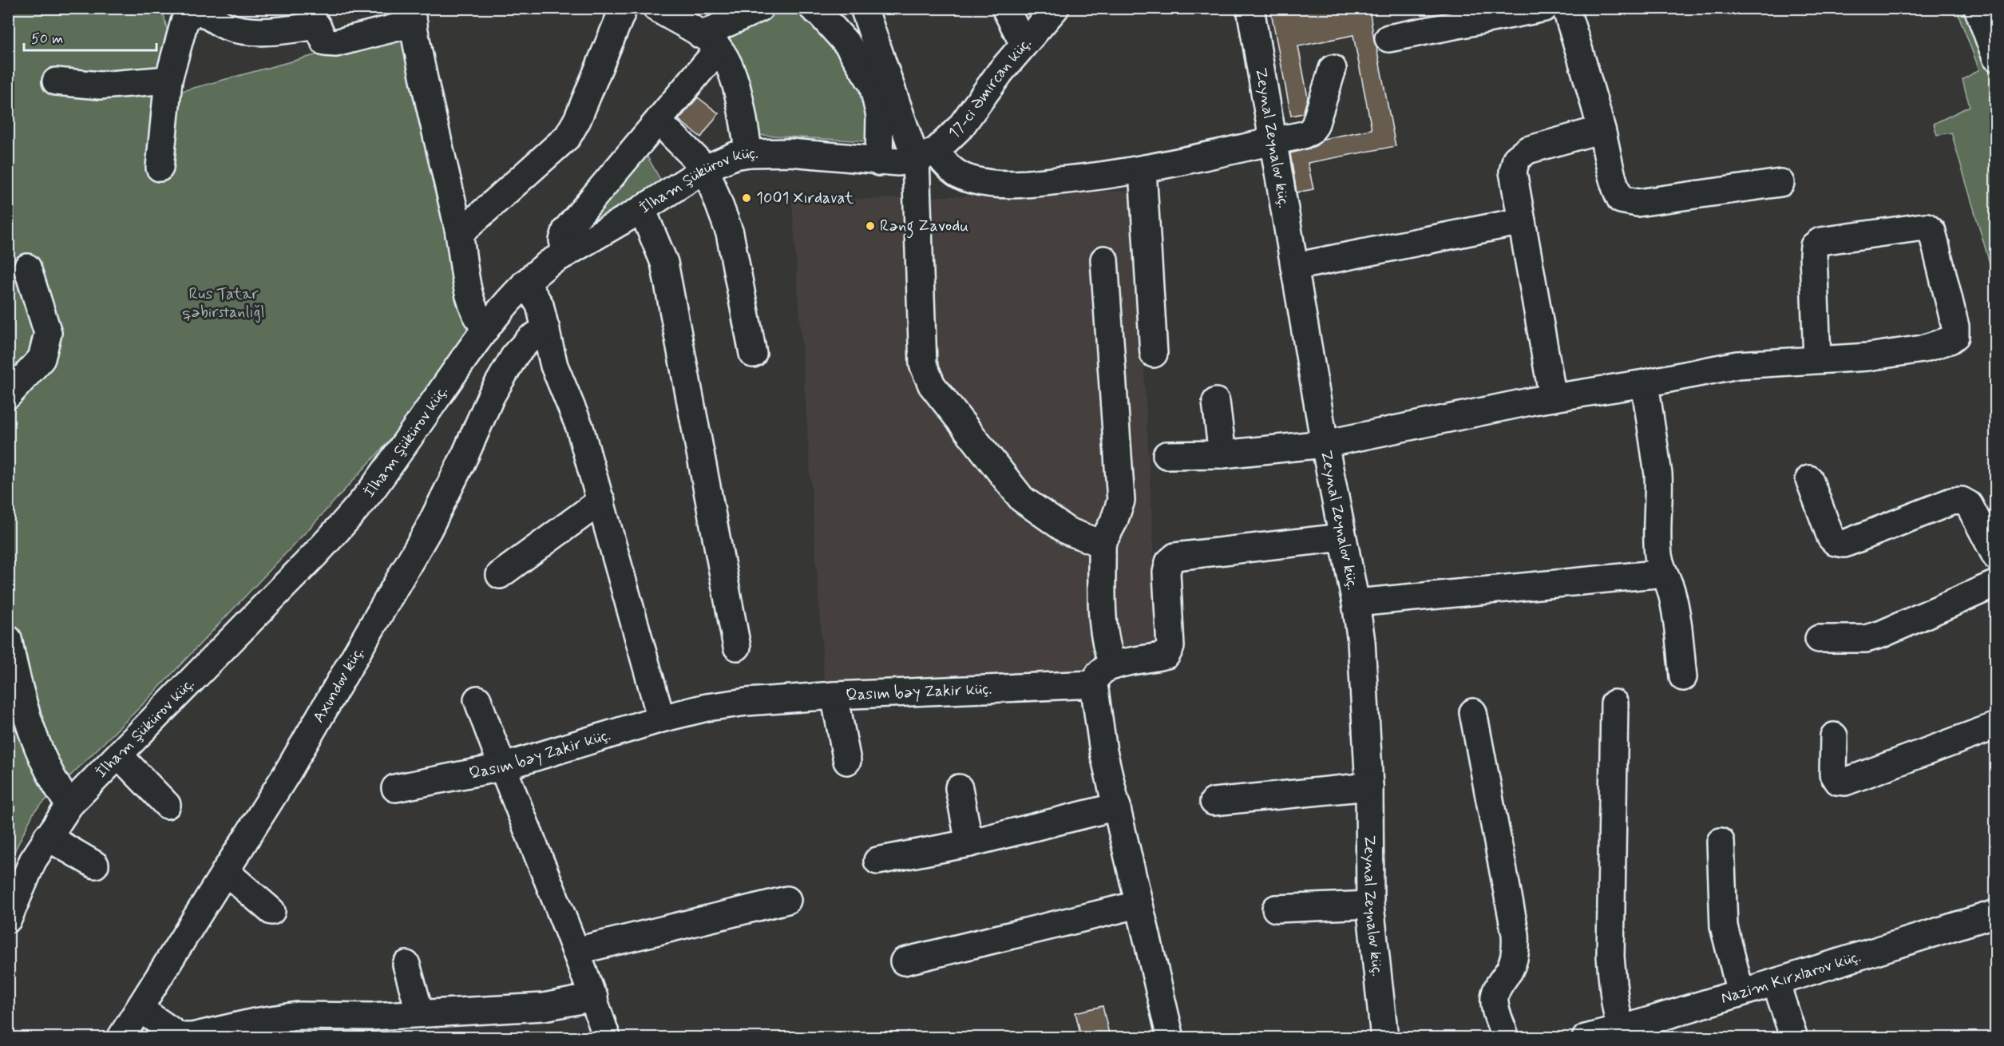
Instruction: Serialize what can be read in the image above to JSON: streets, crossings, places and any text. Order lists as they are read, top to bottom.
{
  "streets": {
    "street": [
      "17-ci Əmircan küç.",
      "Zeynal Zeynalov küç.",
      "İlham Şükürov küç.",
      "Axundov küç.",
      "Qasım bəy Zakir küç.",
      "Nazim Kırxlarov küç."
    ]
  },
  "crossings": [
    ["17-ci Əmircan küç.", "İlham Şükürov küç."]
  ],
  "parks": ["Rus Tatar qəbirstanlığl"],
  "places": ["1001 Xırdavat", "Rəng Zavodu"],
  "scale_bar": "50 m"
}
